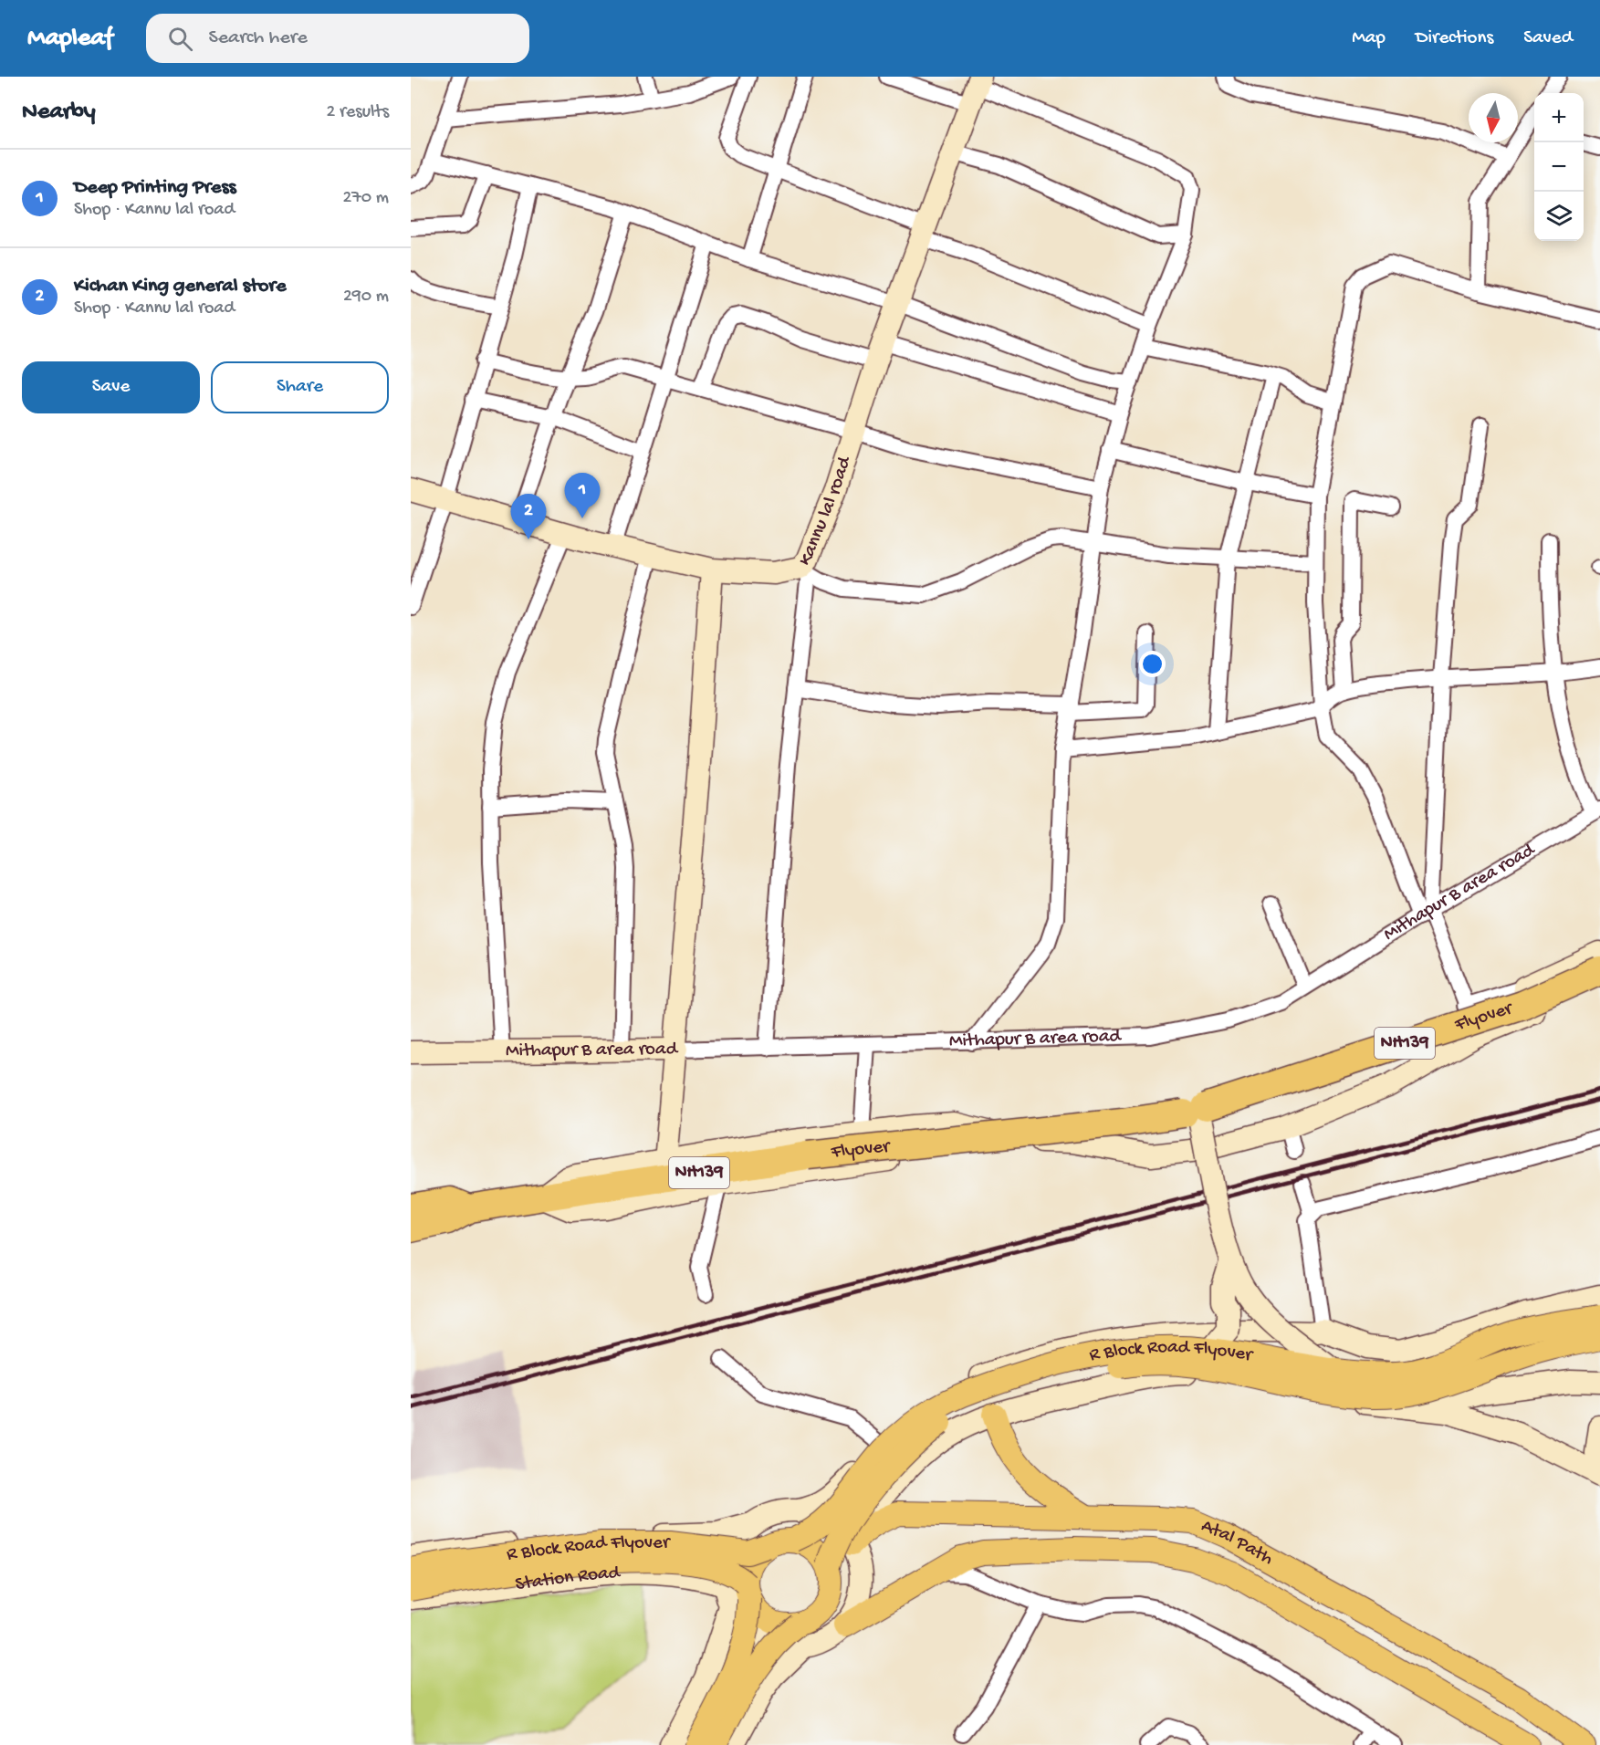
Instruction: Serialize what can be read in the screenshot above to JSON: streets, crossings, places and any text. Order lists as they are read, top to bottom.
{
  "streets": {
    "highway": ["Flyover", "NH139"],
    "main road": ["R Block Road Flyover", "Atal Path"],
    "street": ["Kannu lal road", "Mithapur B area road", "Station Road"]
  },
  "crossings": [
    ["Flyover", "NH139"],
    ["R Block Road Flyover", "Station Road"]
  ],
  "north": "bottom",
  "page": {
    "header": "Mapleaf",
    "search": "Search here",
    "nav": ["Map", "Directions", "Saved"],
    "heading": ["Nearby", "2 results"],
    "map_buttons": ["+", "−"],
    "list": [
      {
        "mark": "1",
        "name": "Deep Printing Press",
        "note": "Shop · Kannu lal road",
        "value": "270 m"
      },
      {
        "mark": "2",
        "name": "Kichan King general store",
        "note": "Shop · Kannu lal road",
        "value": "290 m"
      }
    ],
    "buttons": ["Save", "Share"],
    "pins": ["1", "2"]
  }
}
